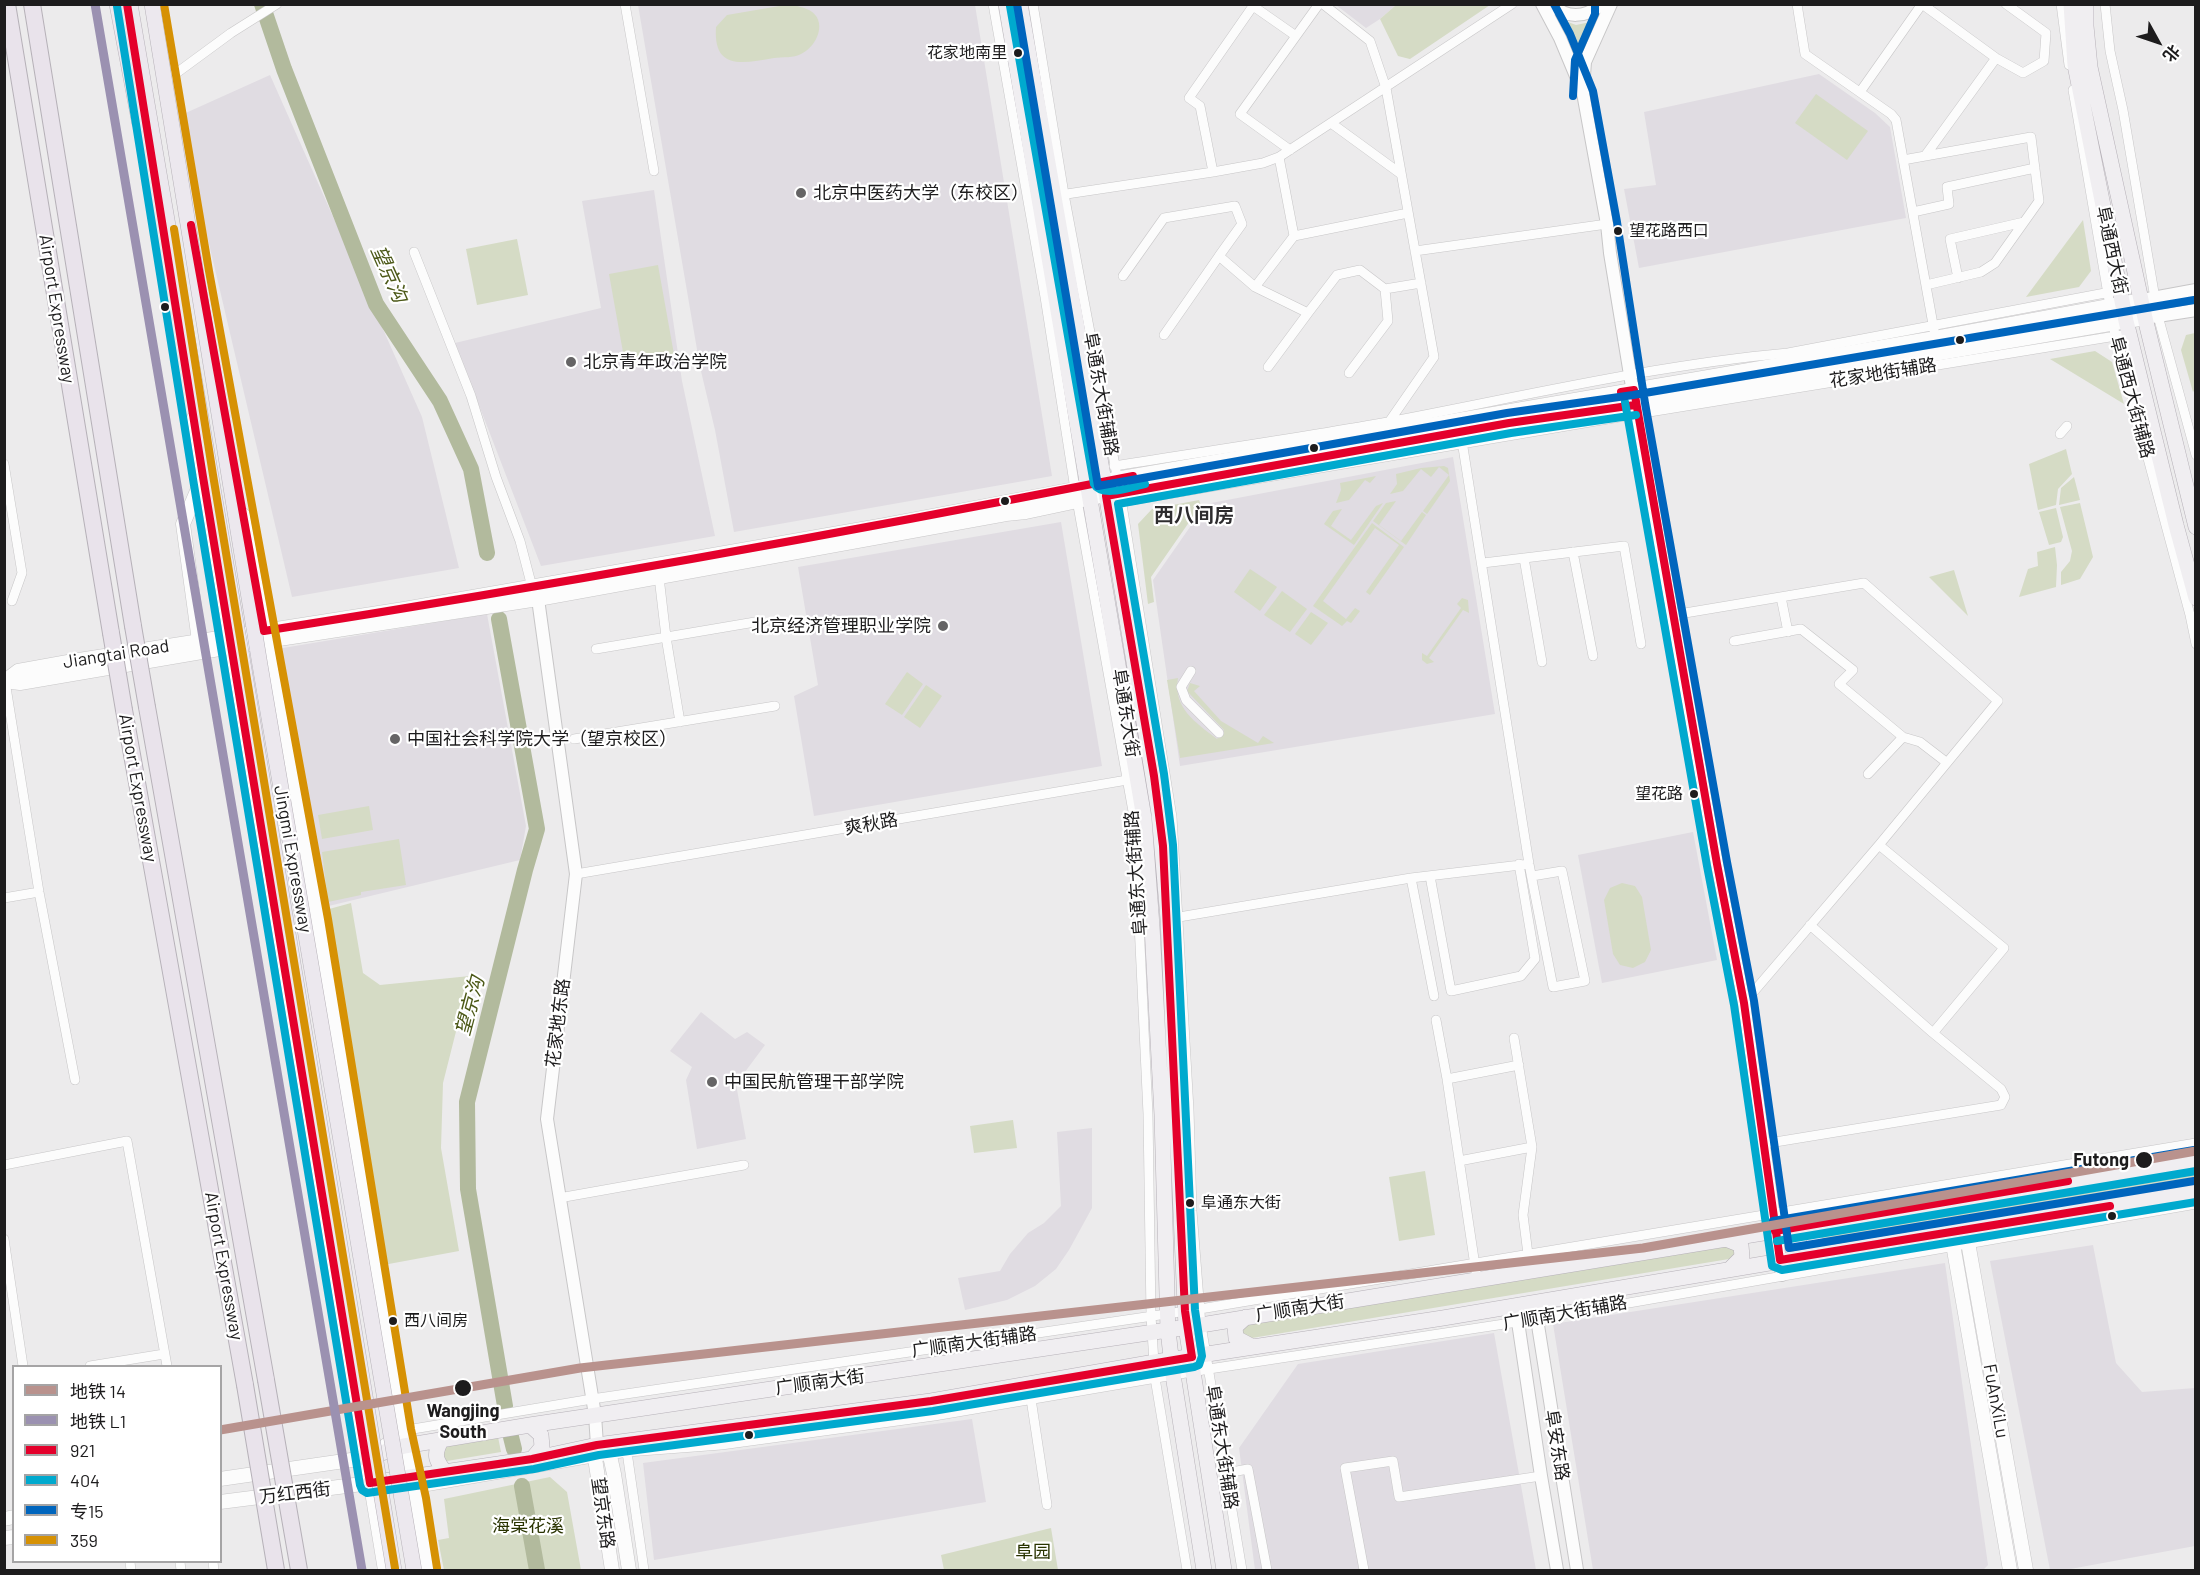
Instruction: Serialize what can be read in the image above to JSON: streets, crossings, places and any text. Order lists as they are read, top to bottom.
{
  "streets": {
    "highway": ["Airport Expressway", "Jingmi Expressway"],
    "main road": [
      "阜通西大街",
      "Jiangtai Road",
      "阜通东大街",
      "广顺南大街",
      "FuAnXiLu",
      "万红西街",
      "望京东路"
    ],
    "street": [
      "花家地街辅路",
      "阜通东大街辅路",
      "阜通西大街辅路",
      "爽秋路",
      "花家地东路",
      "广顺南大街辅路",
      "阜安东路"
    ]
  },
  "crossings": [
    ["阜通西大街", "阜通西大街辅路"],
    ["花家地街辅路", "阜通东大街"],
    ["阜通东大街辅路", "阜通东大街"],
    ["阜通东大街辅路", "爽秋路"],
    ["阜通东大街辅路", "广顺南大街"],
    ["阜通东大街辅路", "广顺南大街辅路"],
    ["阜通东大街", "爽秋路"],
    ["阜通东大街", "广顺南大街"],
    ["阜通东大街", "广顺南大街辅路"],
    ["爽秋路", "花家地东路"],
    ["花家地东路", "广顺南大街"],
    ["花家地东路", "广顺南大街辅路"],
    ["花家地东路", "望京东路"],
    ["广顺南大街", "广顺南大街辅路"],
    ["广顺南大街", "FuAnXiLu"],
    ["广顺南大街", "万红西街"],
    ["广顺南大街", "望京东路"],
    ["广顺南大街辅路", "FuAnXiLu"],
    ["广顺南大街辅路", "阜安东路"]
  ],
  "districts": ["西八间房"],
  "water": ["望京沟"],
  "parks": ["海棠花溪", "阜园"],
  "places": [
    "花家地南里",
    "北京中医药大学（东校区）",
    "望花路西口",
    "北京青年政治学院",
    "北京经济管理职业学院",
    "中国社会科学院大学（望京校区）",
    "望花路",
    "中国民航管理干部学院",
    "Futong",
    "阜通东大街",
    "西八间房",
    "Wangjing South"
  ],
  "lines": [
    "metro line L1",
    "transit line 921",
    "transit line 专15",
    "transit line 359",
    "transit line 404",
    "metro line 14"
  ],
  "legend": [
    "地铁 14",
    "地铁 L1",
    "921",
    "404",
    "专15",
    "359"
  ],
  "north": "bottom right"
}
